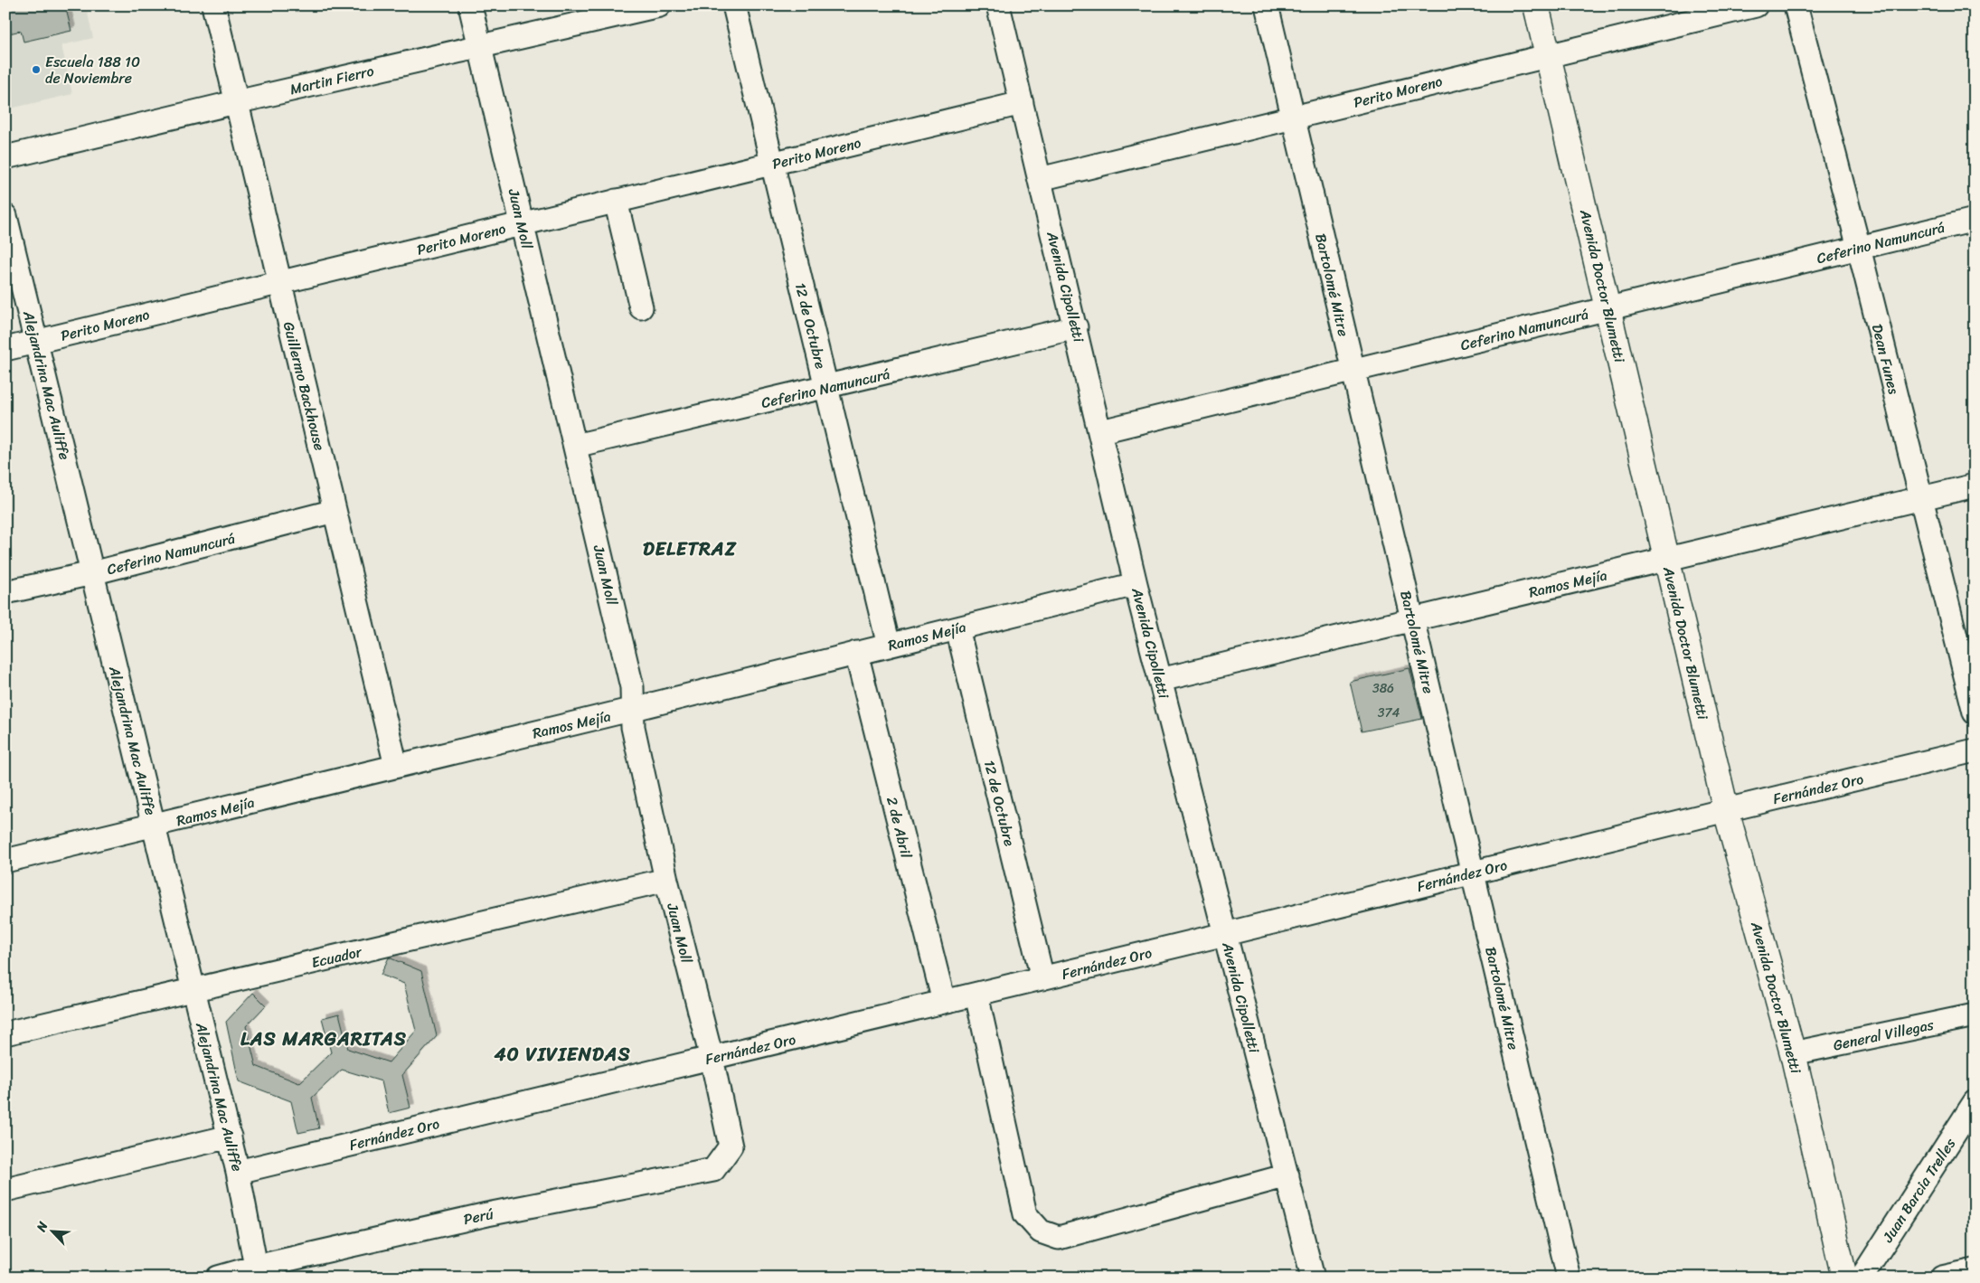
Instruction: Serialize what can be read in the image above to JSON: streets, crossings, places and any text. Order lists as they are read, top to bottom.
{
  "streets": {
    "main road": ["Avenida Doctor Blumetti"],
    "street": [
      "Martin Fierro",
      "Perito Moreno",
      "Juan Moll",
      "Ceferino Namuncurá",
      "Bartolomé Mitre",
      "Avenida Cipolletti",
      "12 de Octubre",
      "Dean Funes",
      "Alejandrina Mac Auliffe",
      "Guillermo Backhouse",
      "Ramos Mejía",
      "Fernández Oro",
      "2 de Abril",
      "Ecuador",
      "General Villegas",
      "Juan Barcia Trelles",
      "Perú"
    ]
  },
  "crossings": [
    ["Martin Fierro", "Juan Moll"],
    ["Martin Fierro", "Guillermo Backhouse"],
    ["Perito Moreno", "Juan Moll"],
    ["Perito Moreno", "Bartolomé Mitre"],
    ["Perito Moreno", "Avenida Doctor Blumetti"],
    ["Perito Moreno", "Avenida Cipolletti"],
    ["Perito Moreno", "12 de Octubre"],
    ["Perito Moreno", "Alejandrina Mac Auliffe"],
    ["Perito Moreno", "Guillermo Backhouse"],
    ["Juan Moll", "Ceferino Namuncurá"],
    ["Juan Moll", "Ramos Mejía"],
    ["Juan Moll", "Fernández Oro"],
    ["Juan Moll", "Ecuador"],
    ["Juan Moll", "Perú"],
    ["Ceferino Namuncurá", "Bartolomé Mitre"],
    ["Ceferino Namuncurá", "Avenida Doctor Blumetti"],
    ["Ceferino Namuncurá", "Avenida Cipolletti"],
    ["Ceferino Namuncurá", "12 de Octubre"],
    ["Ceferino Namuncurá", "Dean Funes"],
    ["Ceferino Namuncurá", "Alejandrina Mac Auliffe"],
    ["Ceferino Namuncurá", "Guillermo Backhouse"],
    ["Bartolomé Mitre", "Ramos Mejía"],
    ["Bartolomé Mitre", "Fernández Oro"],
    ["Avenida Doctor Blumetti", "Ramos Mejía"],
    ["Avenida Doctor Blumetti", "Fernández Oro"],
    ["Avenida Doctor Blumetti", "General Villegas"],
    ["Avenida Cipolletti", "Ramos Mejía"],
    ["Avenida Cipolletti", "Fernández Oro"],
    ["12 de Octubre", "Ramos Mejía"],
    ["12 de Octubre", "Fernández Oro"],
    ["Dean Funes", "Ramos Mejía"],
    ["Alejandrina Mac Auliffe", "Ramos Mejía"],
    ["Alejandrina Mac Auliffe", "Fernández Oro"],
    ["Alejandrina Mac Auliffe", "Ecuador"],
    ["Alejandrina Mac Auliffe", "Perú"],
    ["Guillermo Backhouse", "Ramos Mejía"],
    ["Ramos Mejía", "2 de Abril"],
    ["Fernández Oro", "2 de Abril"]
  ],
  "districts": ["DELETRAZ", "LAS MARGARITAS", "40 VIVIENDAS"],
  "places": ["Escuela 188 10 de Noviembre"],
  "house_numbers": ["386", "374"],
  "north": "top left"
}
